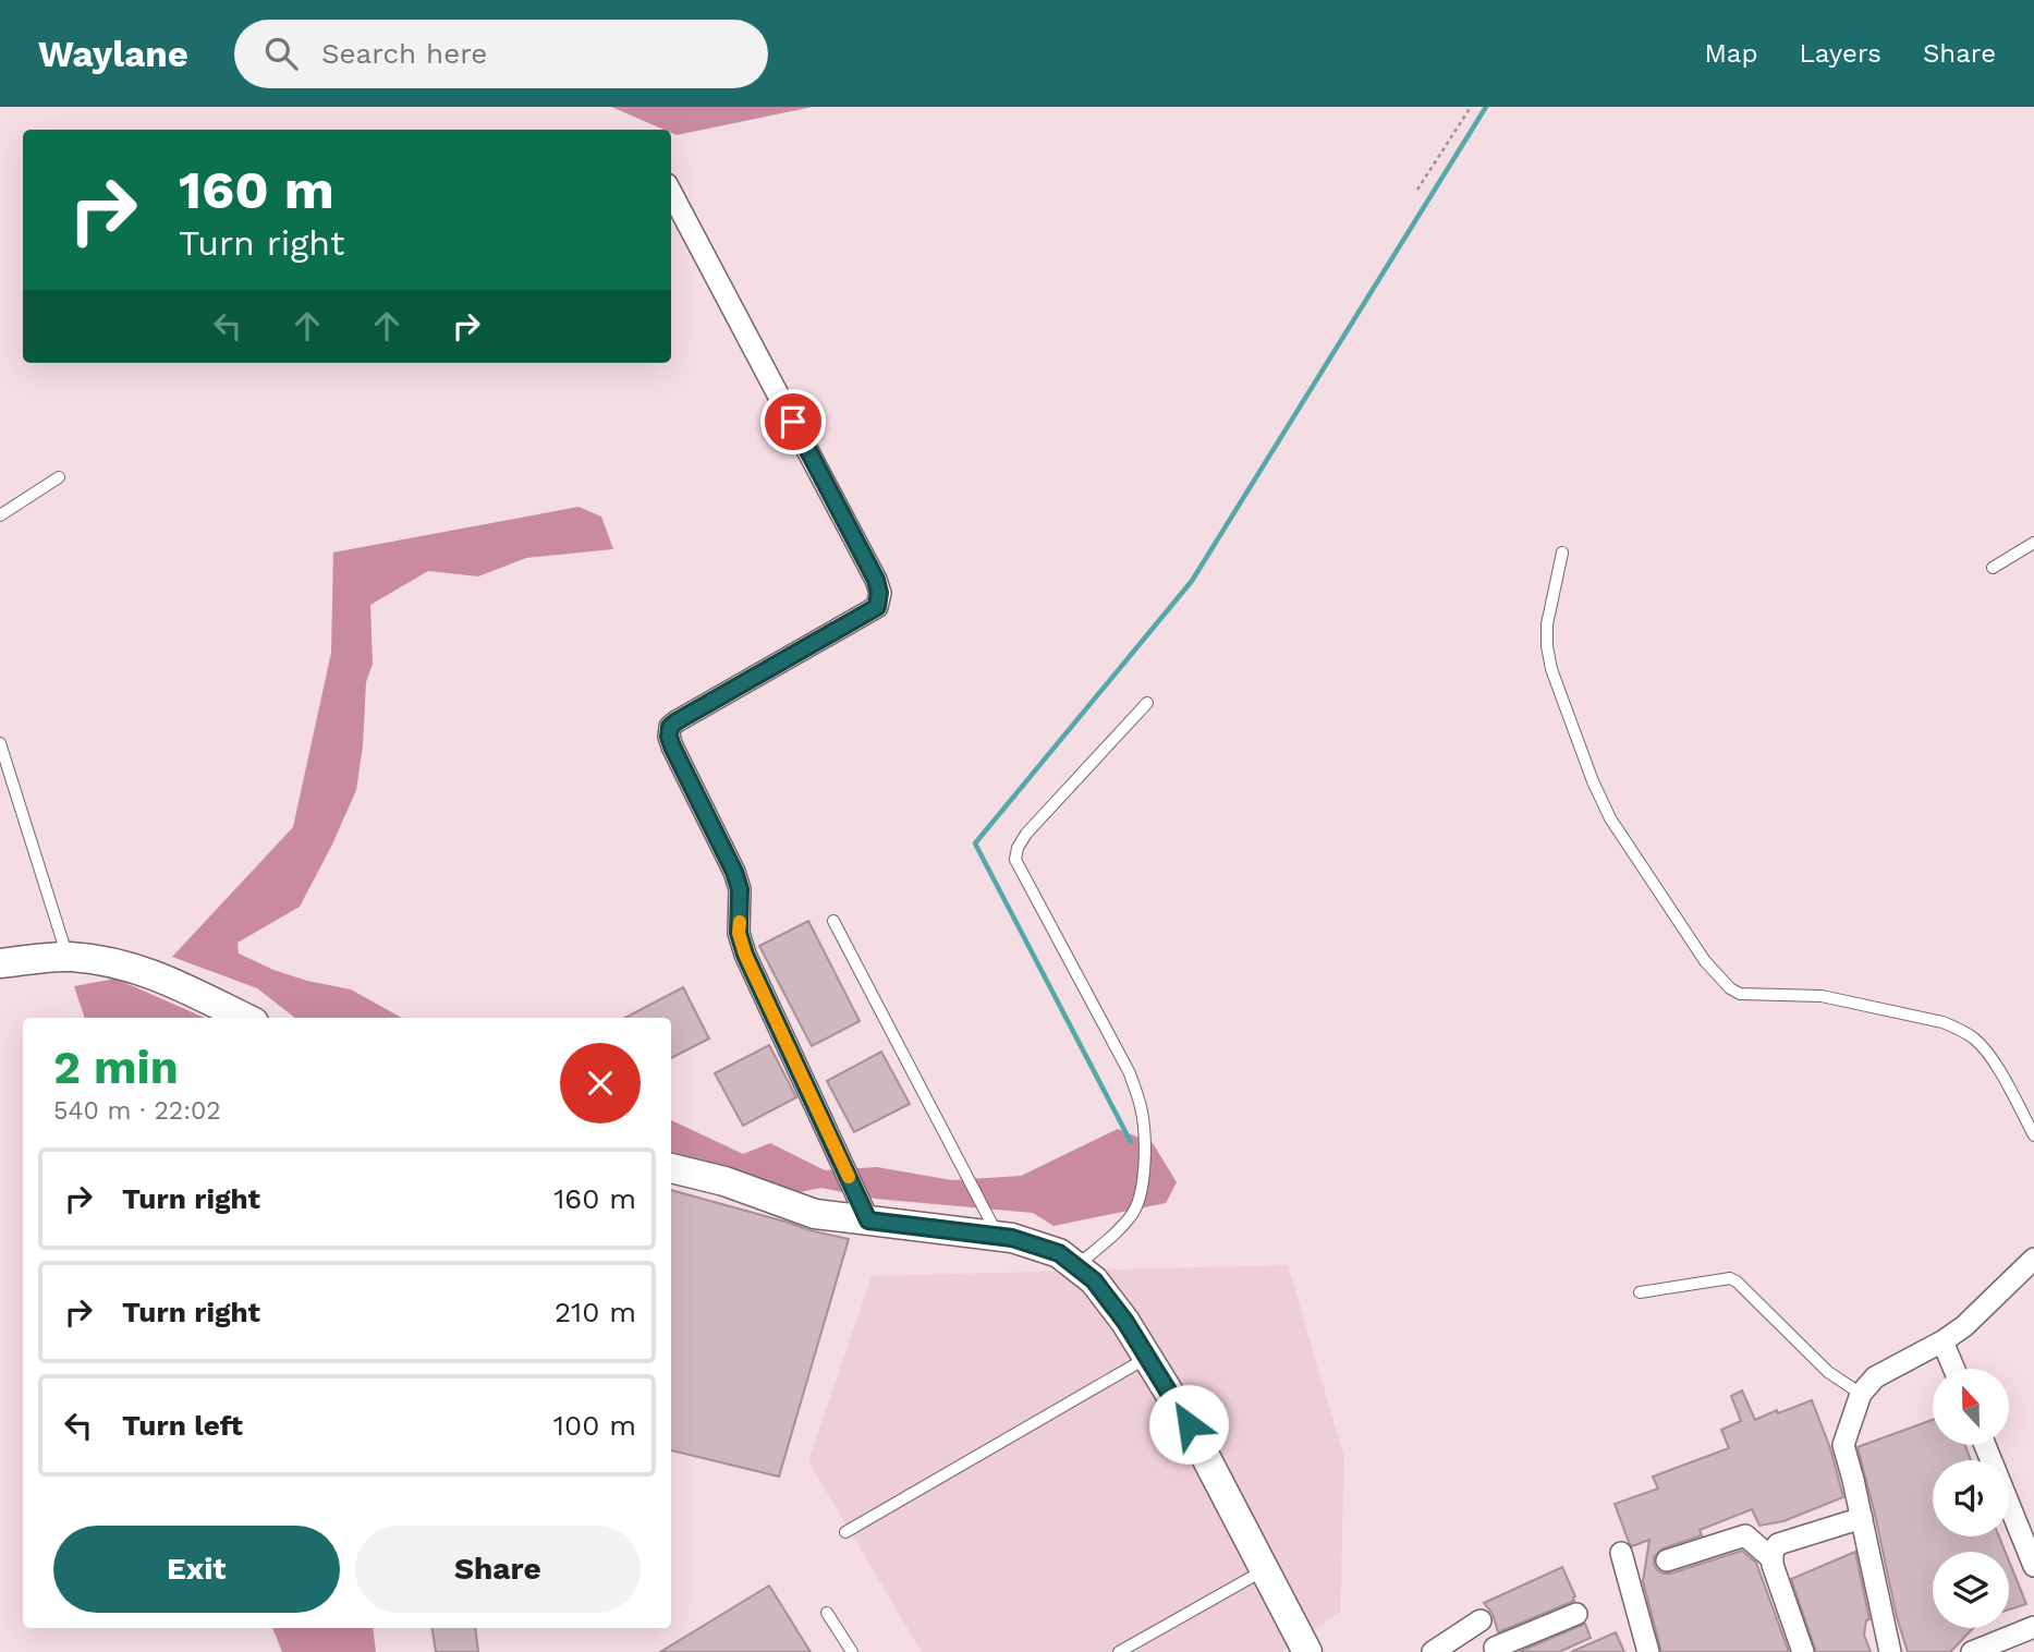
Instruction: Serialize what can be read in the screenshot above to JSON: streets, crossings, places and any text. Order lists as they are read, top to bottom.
{
  "north": "top",
  "page": {
    "header": "Waylane",
    "search": "Search here",
    "nav": ["Map", "Layers", "Share"],
    "turn": ["160 m", "Turn right"],
    "heading": ["2 min", "540 m · 22:02"],
    "list": [
      {
        "name": "Turn right",
        "value": "160 m"
      },
      {
        "name": "Turn right",
        "value": "210 m"
      },
      {
        "name": "Turn left",
        "value": "100 m"
      }
    ],
    "buttons": ["Exit", "Share"]
  }
}
